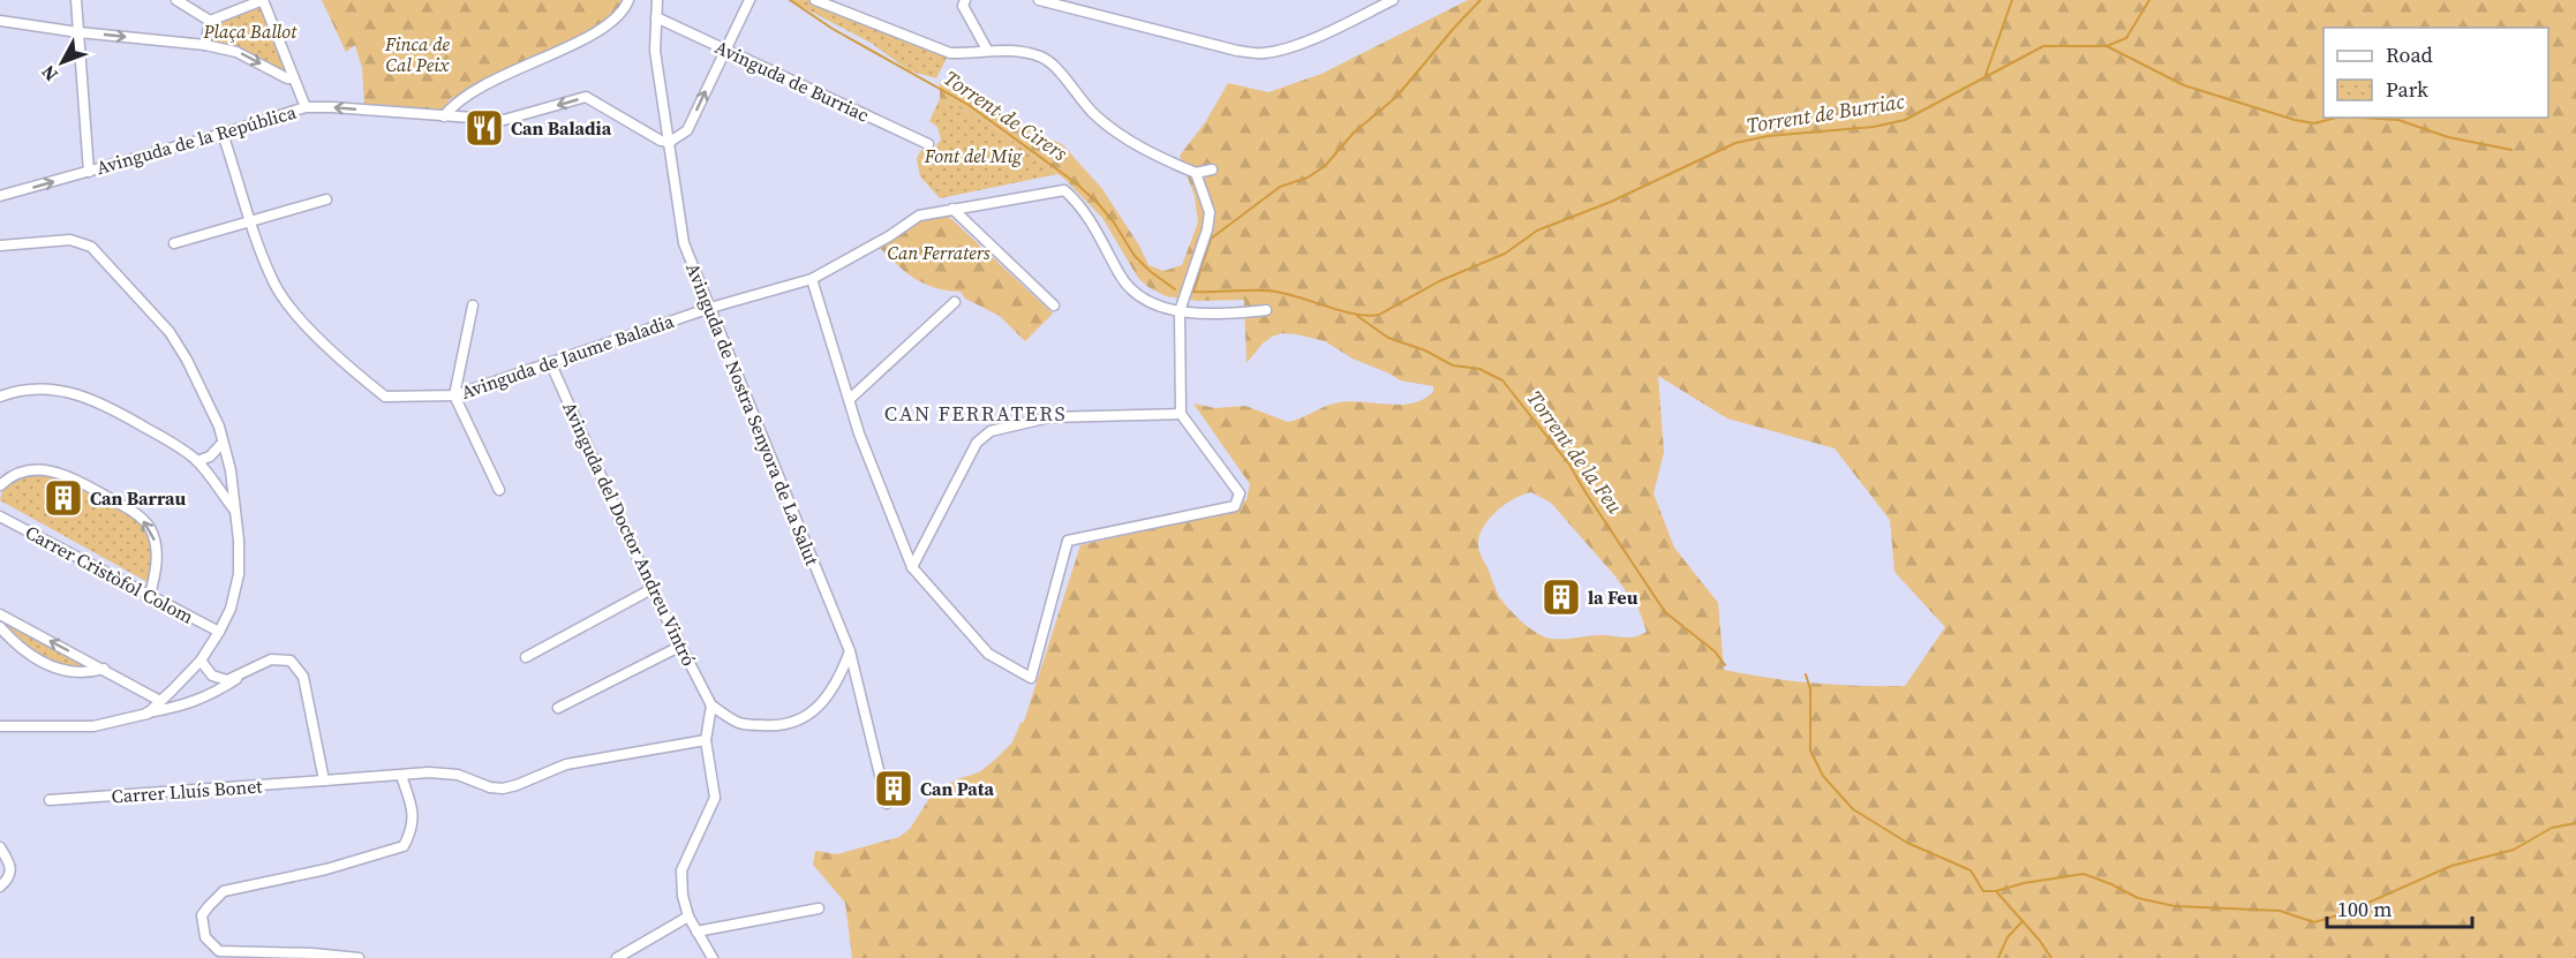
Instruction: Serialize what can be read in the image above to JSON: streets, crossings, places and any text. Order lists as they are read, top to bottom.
{
  "streets": {
    "street": [
      "Avinguda de Burriac",
      "Avinguda de la República",
      "Avinguda de Jaume Baladia",
      "Avinguda de Nostra Senyora de La Salut",
      "Avinguda del Doctor Andreu Vintró",
      "Carrer Cristòfol Colom",
      "Carrer Lluís Bonet"
    ]
  },
  "crossings": [
    ["Avinguda de Burriac", "Avinguda de Nostra Senyora de La Salut"],
    ["Avinguda de la República", "Avinguda de Jaume Baladia"],
    ["Avinguda de la República", "Avinguda de Nostra Senyora de La Salut"],
    ["Avinguda de Jaume Baladia", "Avinguda de Nostra Senyora de La Salut"],
    ["Avinguda de Jaume Baladia", "Avinguda del Doctor Andreu Vintró"]
  ],
  "districts": ["CAN FERRATERS"],
  "water": ["Torrent de Burriac", "Torrent de Cirers", "Torrent de la Feu"],
  "parks": [
    "Plaça Ballot",
    "Finca de Cal Peix",
    "Font del Mig",
    "Can Ferraters"
  ],
  "places": {
    "restaurant": ["Can Baladia"],
    "building": ["Can Barrau", "la Feu", "Can Pata"]
  },
  "legend": ["Road", "Park"],
  "scale_bar": "100 m",
  "north": "bottom left"
}
